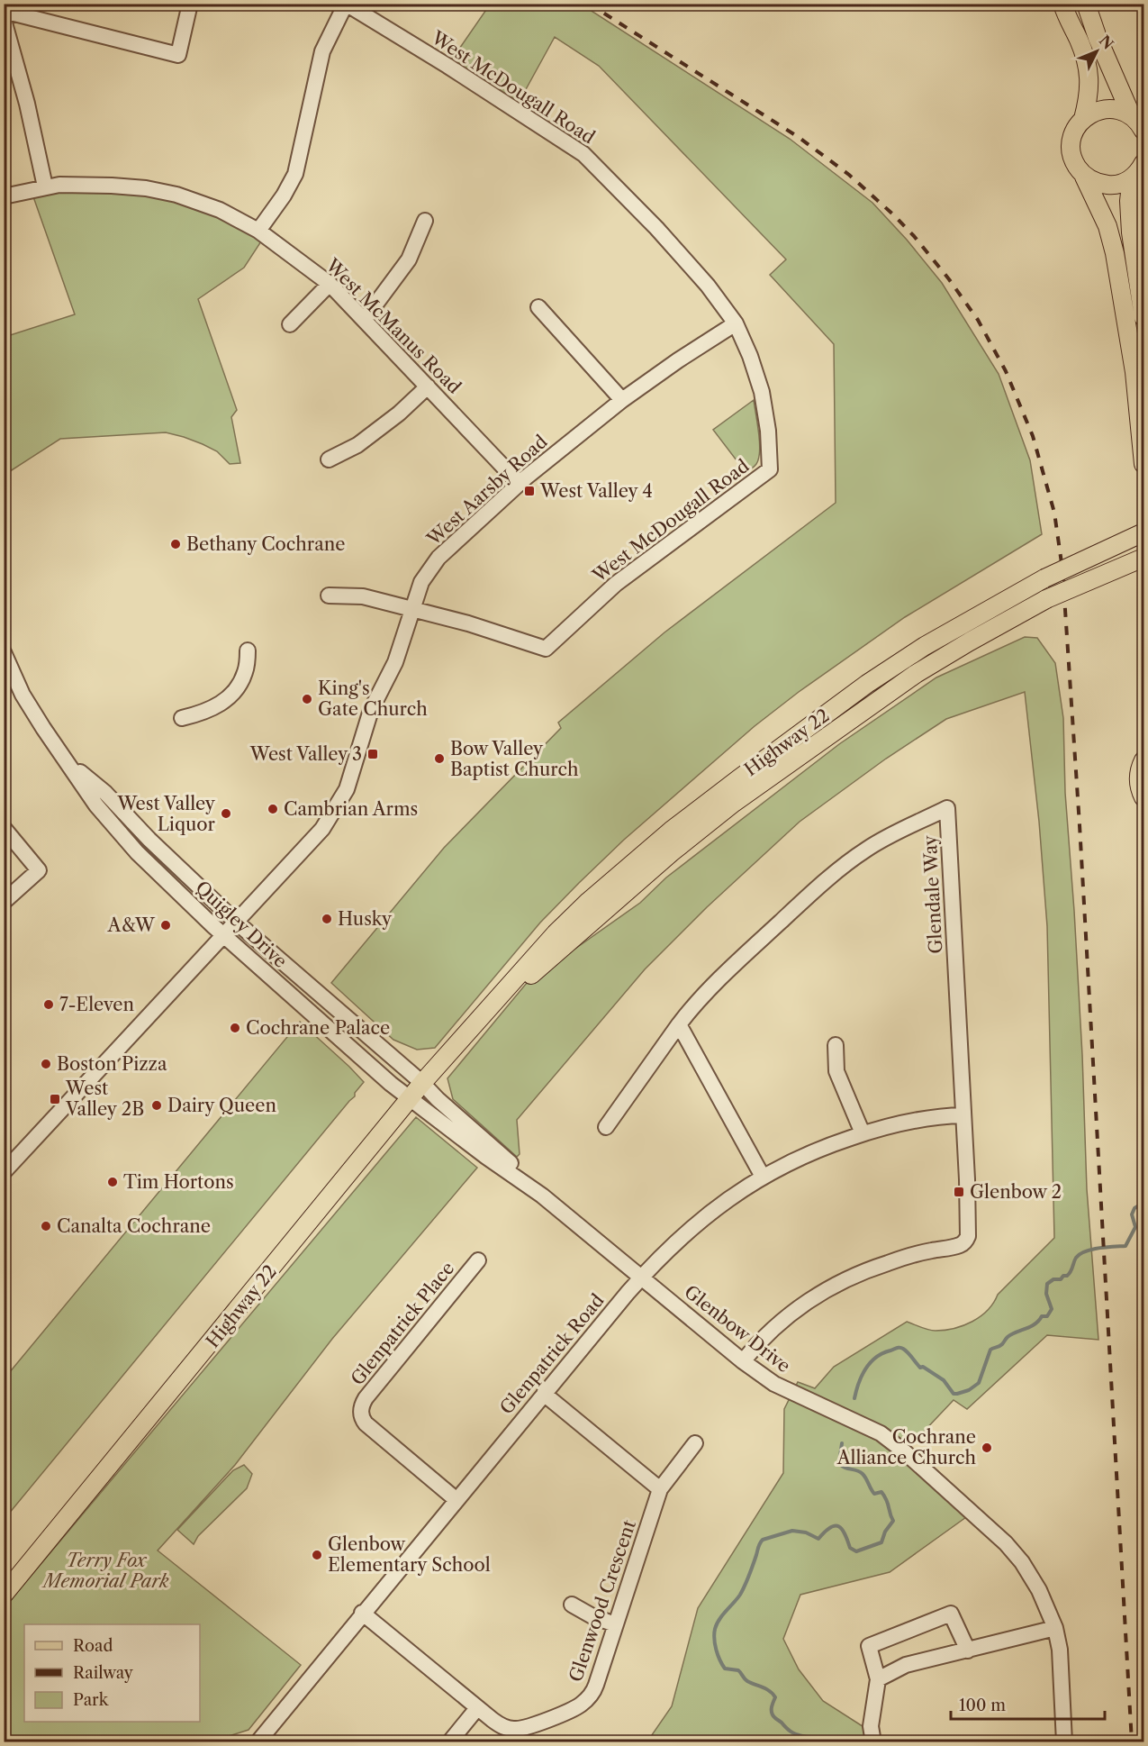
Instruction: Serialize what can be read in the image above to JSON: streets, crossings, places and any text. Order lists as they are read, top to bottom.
{
  "streets": {
    "main road": ["Highway 22"],
    "street": [
      "West McDougall Road",
      "West McManus Road",
      "West Aarsby Road",
      "Glendale Way",
      "Quigley Drive",
      "Glenpatrick Place",
      "Glenbow Drive",
      "Glenpatrick Road",
      "Glenwood Crescent"
    ]
  },
  "crossings": [
    ["West McDougall Road", "West Aarsby Road"],
    ["West McManus Road", "West Aarsby Road"],
    ["West Aarsby Road", "Quigley Drive"],
    ["Highway 22", "Quigley Drive"],
    ["Highway 22", "Glenbow Drive"],
    ["Glendale Way", "Glenbow Drive"],
    ["Glendale Way", "Glenpatrick Road"],
    ["Quigley Drive", "Glenbow Drive"],
    ["Glenpatrick Place", "Glenpatrick Road"],
    ["Glenbow Drive", "Glenpatrick Road"],
    ["Glenpatrick Road", "Glenwood Crescent"]
  ],
  "parks": ["Terry Fox Memorial Park"],
  "places": {
    "transit": [
      "West Valley 4",
      "West Valley 3",
      "West Valley 2B",
      "Glenbow 2"
    ],
    "other": [
      "Bethany Cochrane",
      "King's Gate Church",
      "Bow Valley Baptist Church",
      "Cambrian Arms",
      "West Valley Liquor",
      "Husky",
      "A&W",
      "7-Eleven",
      "Cochrane Palace",
      "Boston Pizza",
      "Dairy Queen",
      "Tim Hortons",
      "Canalta Cochrane",
      "Cochrane Alliance Church",
      "Glenbow Elementary School"
    ]
  },
  "legend": ["Road", "Railway", "Park"],
  "scale_bar": "100 m",
  "north": "top right"
}
